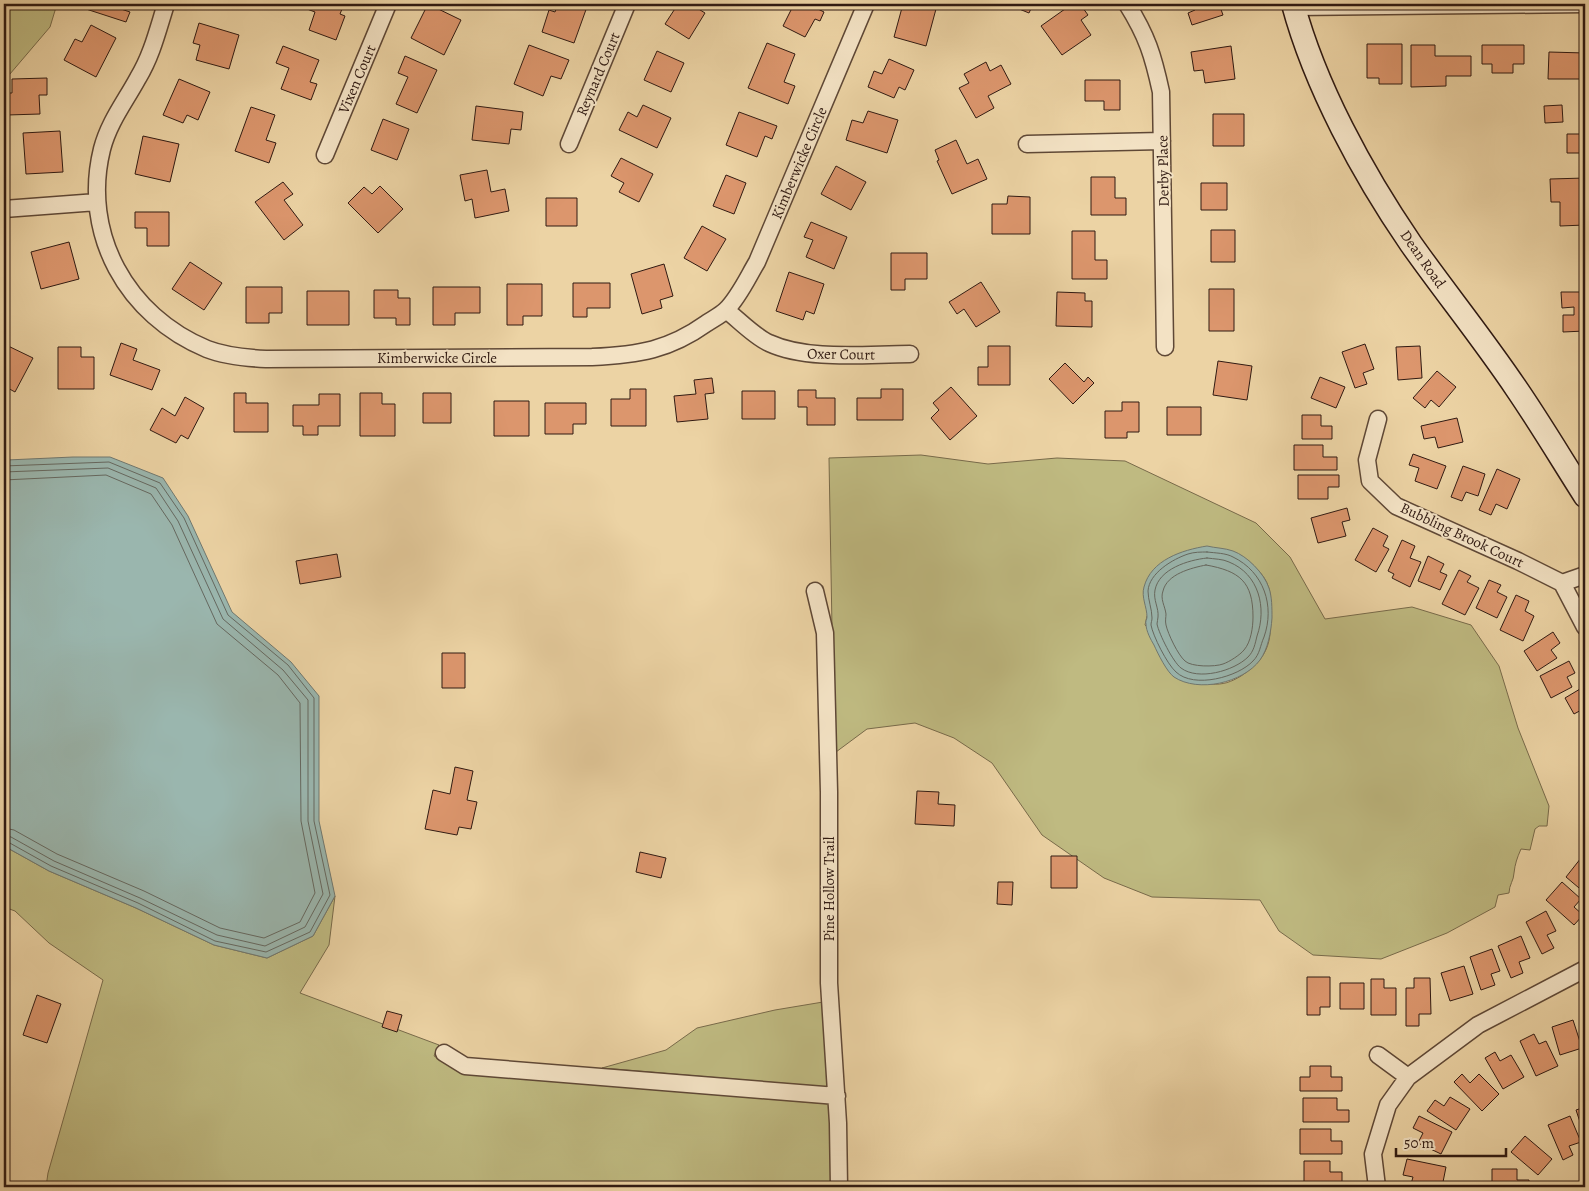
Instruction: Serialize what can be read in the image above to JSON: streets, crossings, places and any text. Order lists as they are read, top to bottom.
{
  "streets": {
    "main road": ["Dean Road"],
    "street": [
      "Reynard Court",
      "Vixen Court",
      "Kimberwicke Circle",
      "Derby Place",
      "Oxer Court",
      "Bubbling Brook Court",
      "Pine Hollow Trail"
    ]
  },
  "crossings": [
    ["Kimberwicke Circle", "Oxer Court"]
  ],
  "scale_bar": "50 m"
}
